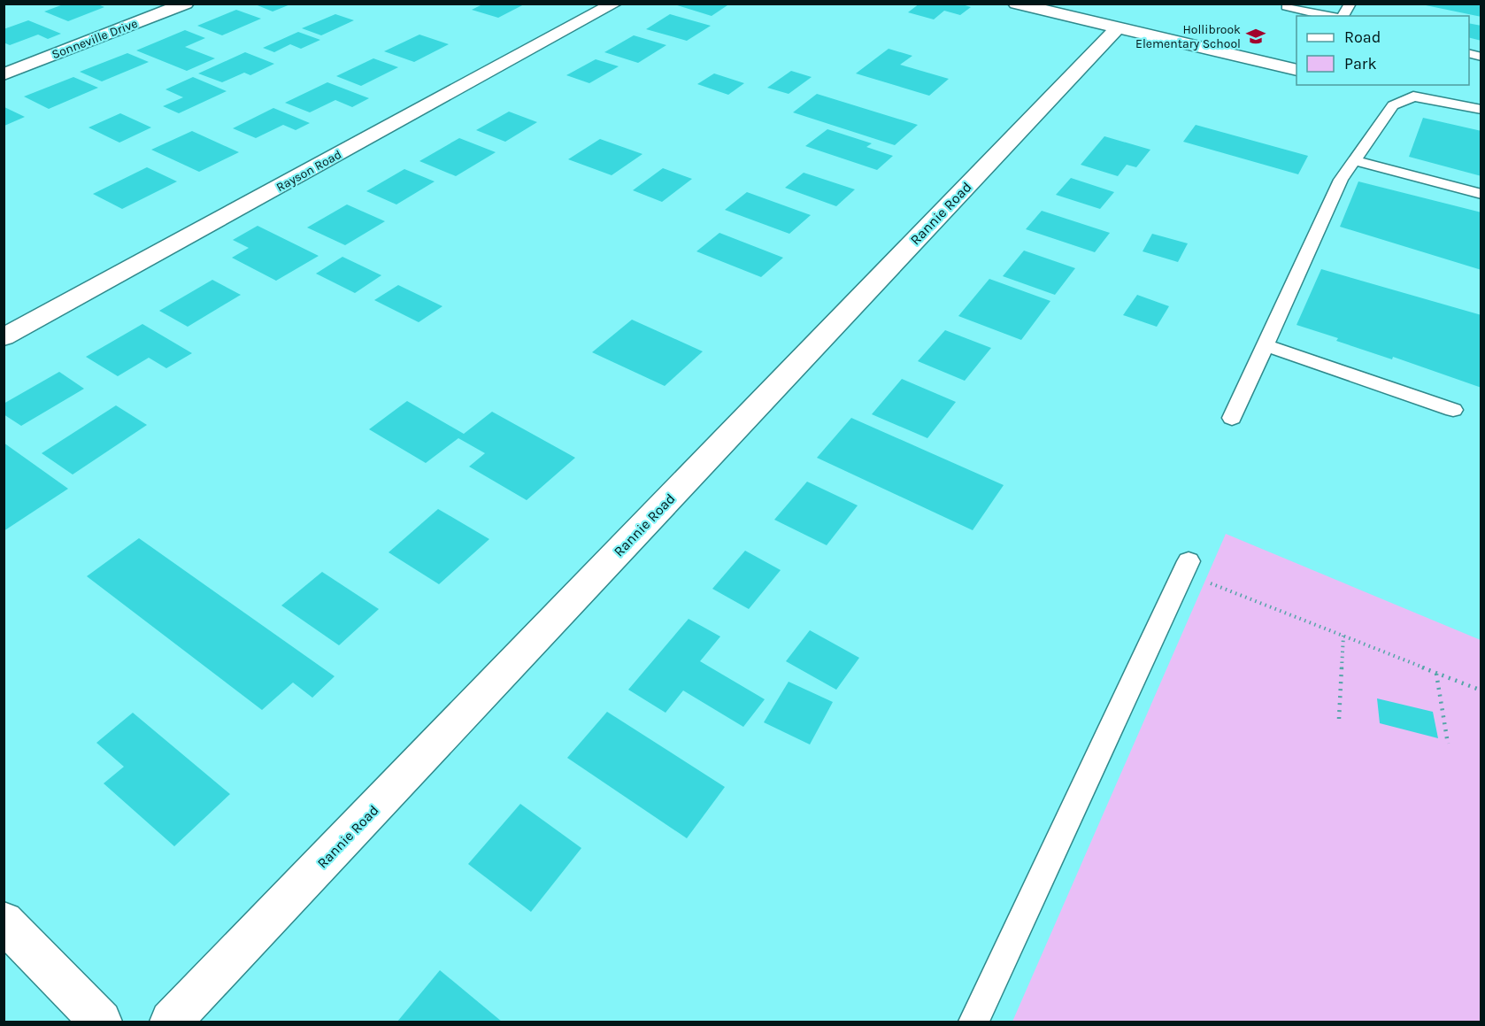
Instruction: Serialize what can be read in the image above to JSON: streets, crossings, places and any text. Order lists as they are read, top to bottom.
{
  "streets": {
    "street": ["Sonneville Drive", "Rayson Road", "Rannie Road"]
  },
  "places": {
    "school or university": ["Hollibrook Elementary School"]
  },
  "legend": ["Road", "Park"]
}
